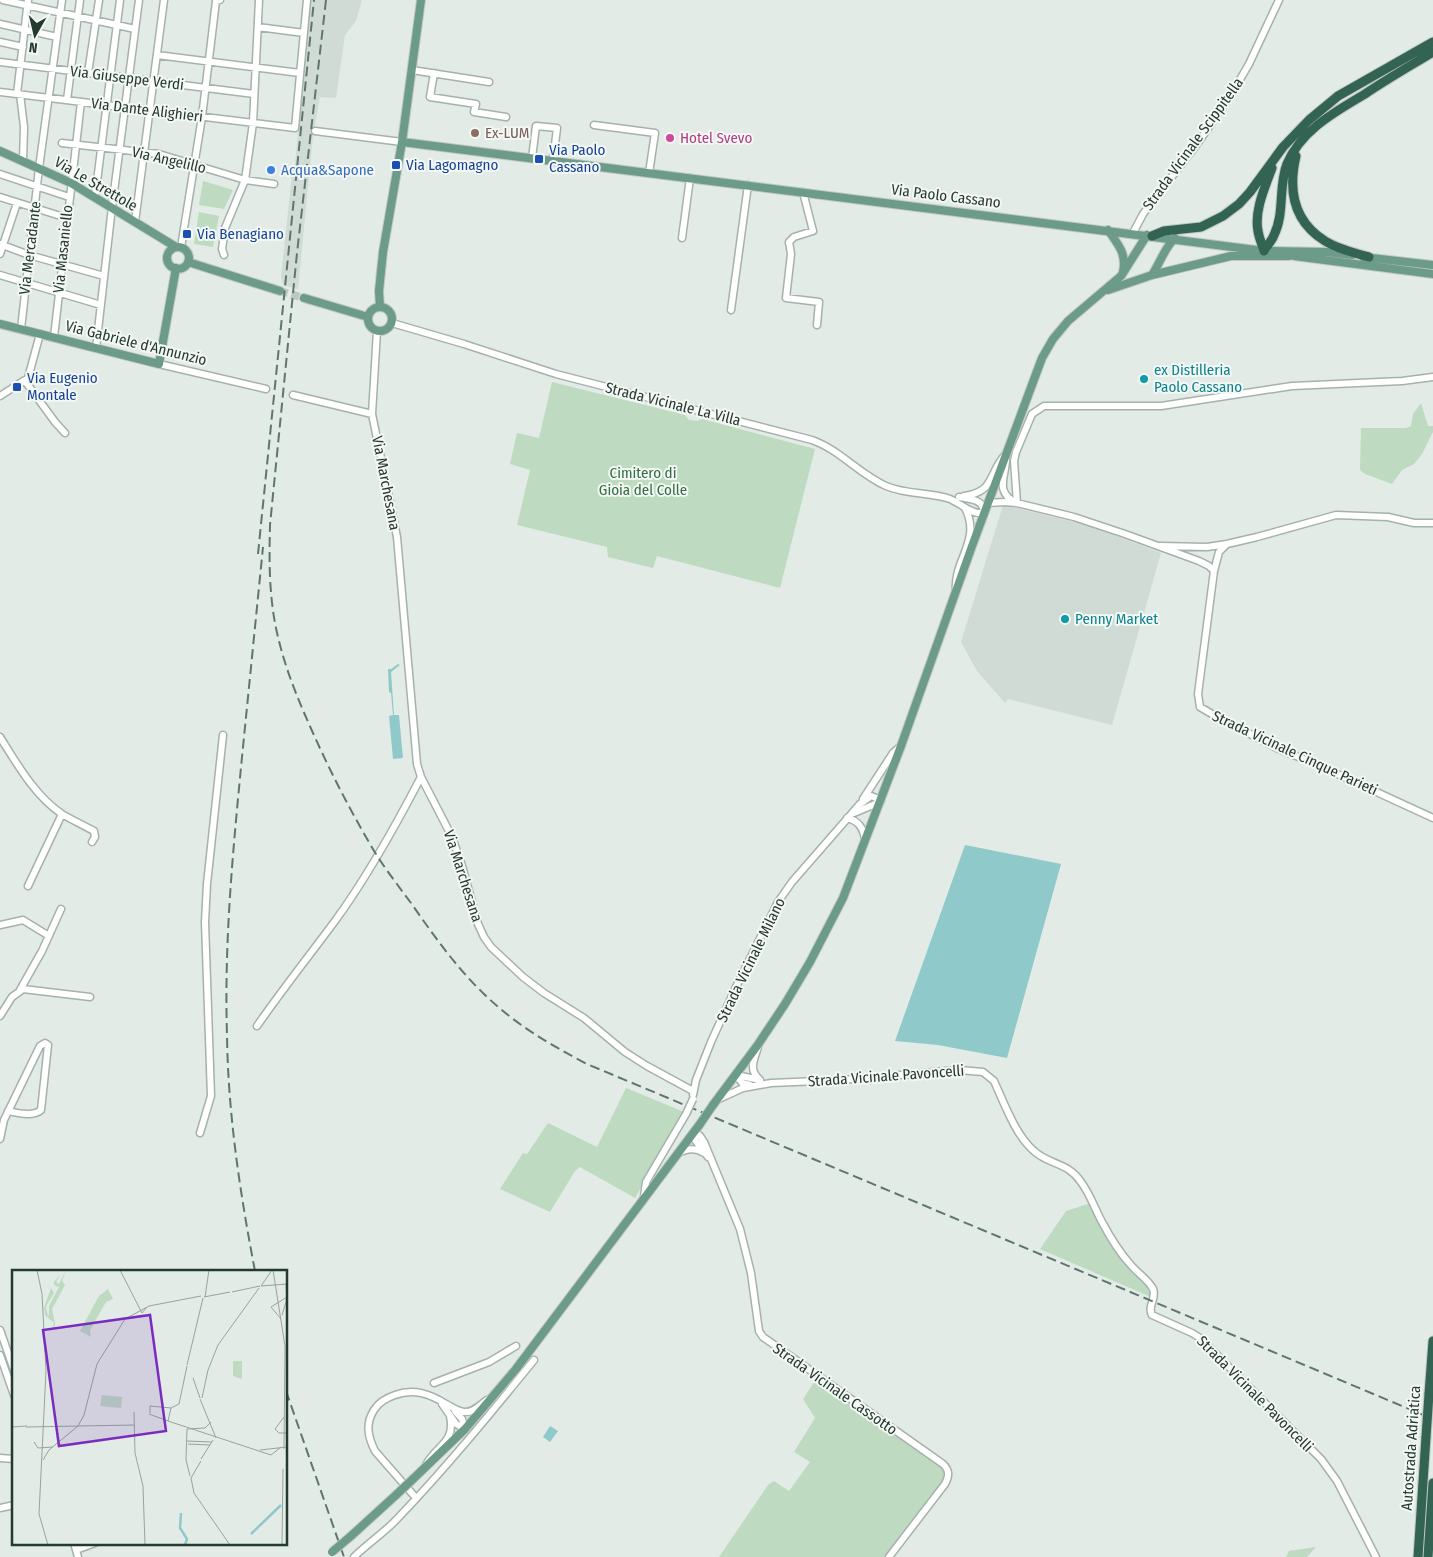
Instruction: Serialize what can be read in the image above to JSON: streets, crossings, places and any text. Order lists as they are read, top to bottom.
{
  "streets": {
    "highway": ["Autostrada Adriatica"],
    "main road": ["Via Le Strettole", "Via Paolo Cassano", "Via Gabriele d'Annunzio"],
    "street": [
      "Via Giuseppe Verdi",
      "Via Dante Alighieri",
      "Strada Vicinale Scippitella",
      "Via Angelillo",
      "Via Mercadante",
      "Via Masaniello",
      "Strada Vicinale La Villa",
      "Via Marchesana",
      "Strada Vicinale Cinque Parieti",
      "Strada Vicinale Milano",
      "Strada Vicinale Pavoncelli",
      "Strada Vicinale Cassotto"
    ]
  },
  "crossings": [
    ["Via Giuseppe Verdi", "Via Mercadante"],
    ["Via Dante Alighieri", "Via Mercadante"],
    ["Via Dante Alighieri", "Via Masaniello"],
    ["Strada Vicinale Scippitella", "Via Paolo Cassano"],
    ["Via Angelillo", "Via Masaniello"],
    ["Via Le Strettole", "Via Mercadante"],
    ["Via Le Strettole", "Via Masaniello"],
    ["Via Mercadante", "Via Gabriele d'Annunzio"],
    ["Via Masaniello", "Via Gabriele d'Annunzio"],
    ["Via Marchesana", "Strada Vicinale Milano"]
  ],
  "parks": ["Cimitero di Gioia del Colle"],
  "places": {
    "other": [
      "Ex-LUM",
      "Hotel Svevo",
      "Acqua&Sapone",
      "ex Distilleria Paolo Cassano",
      "Penny Market"
    ],
    "transit": [
      "Via Paolo Cassano",
      "Via Lagomagno",
      "Via Benagiano",
      "Via Eugenio Montale"
    ]
  },
  "north": "bottom"
}
